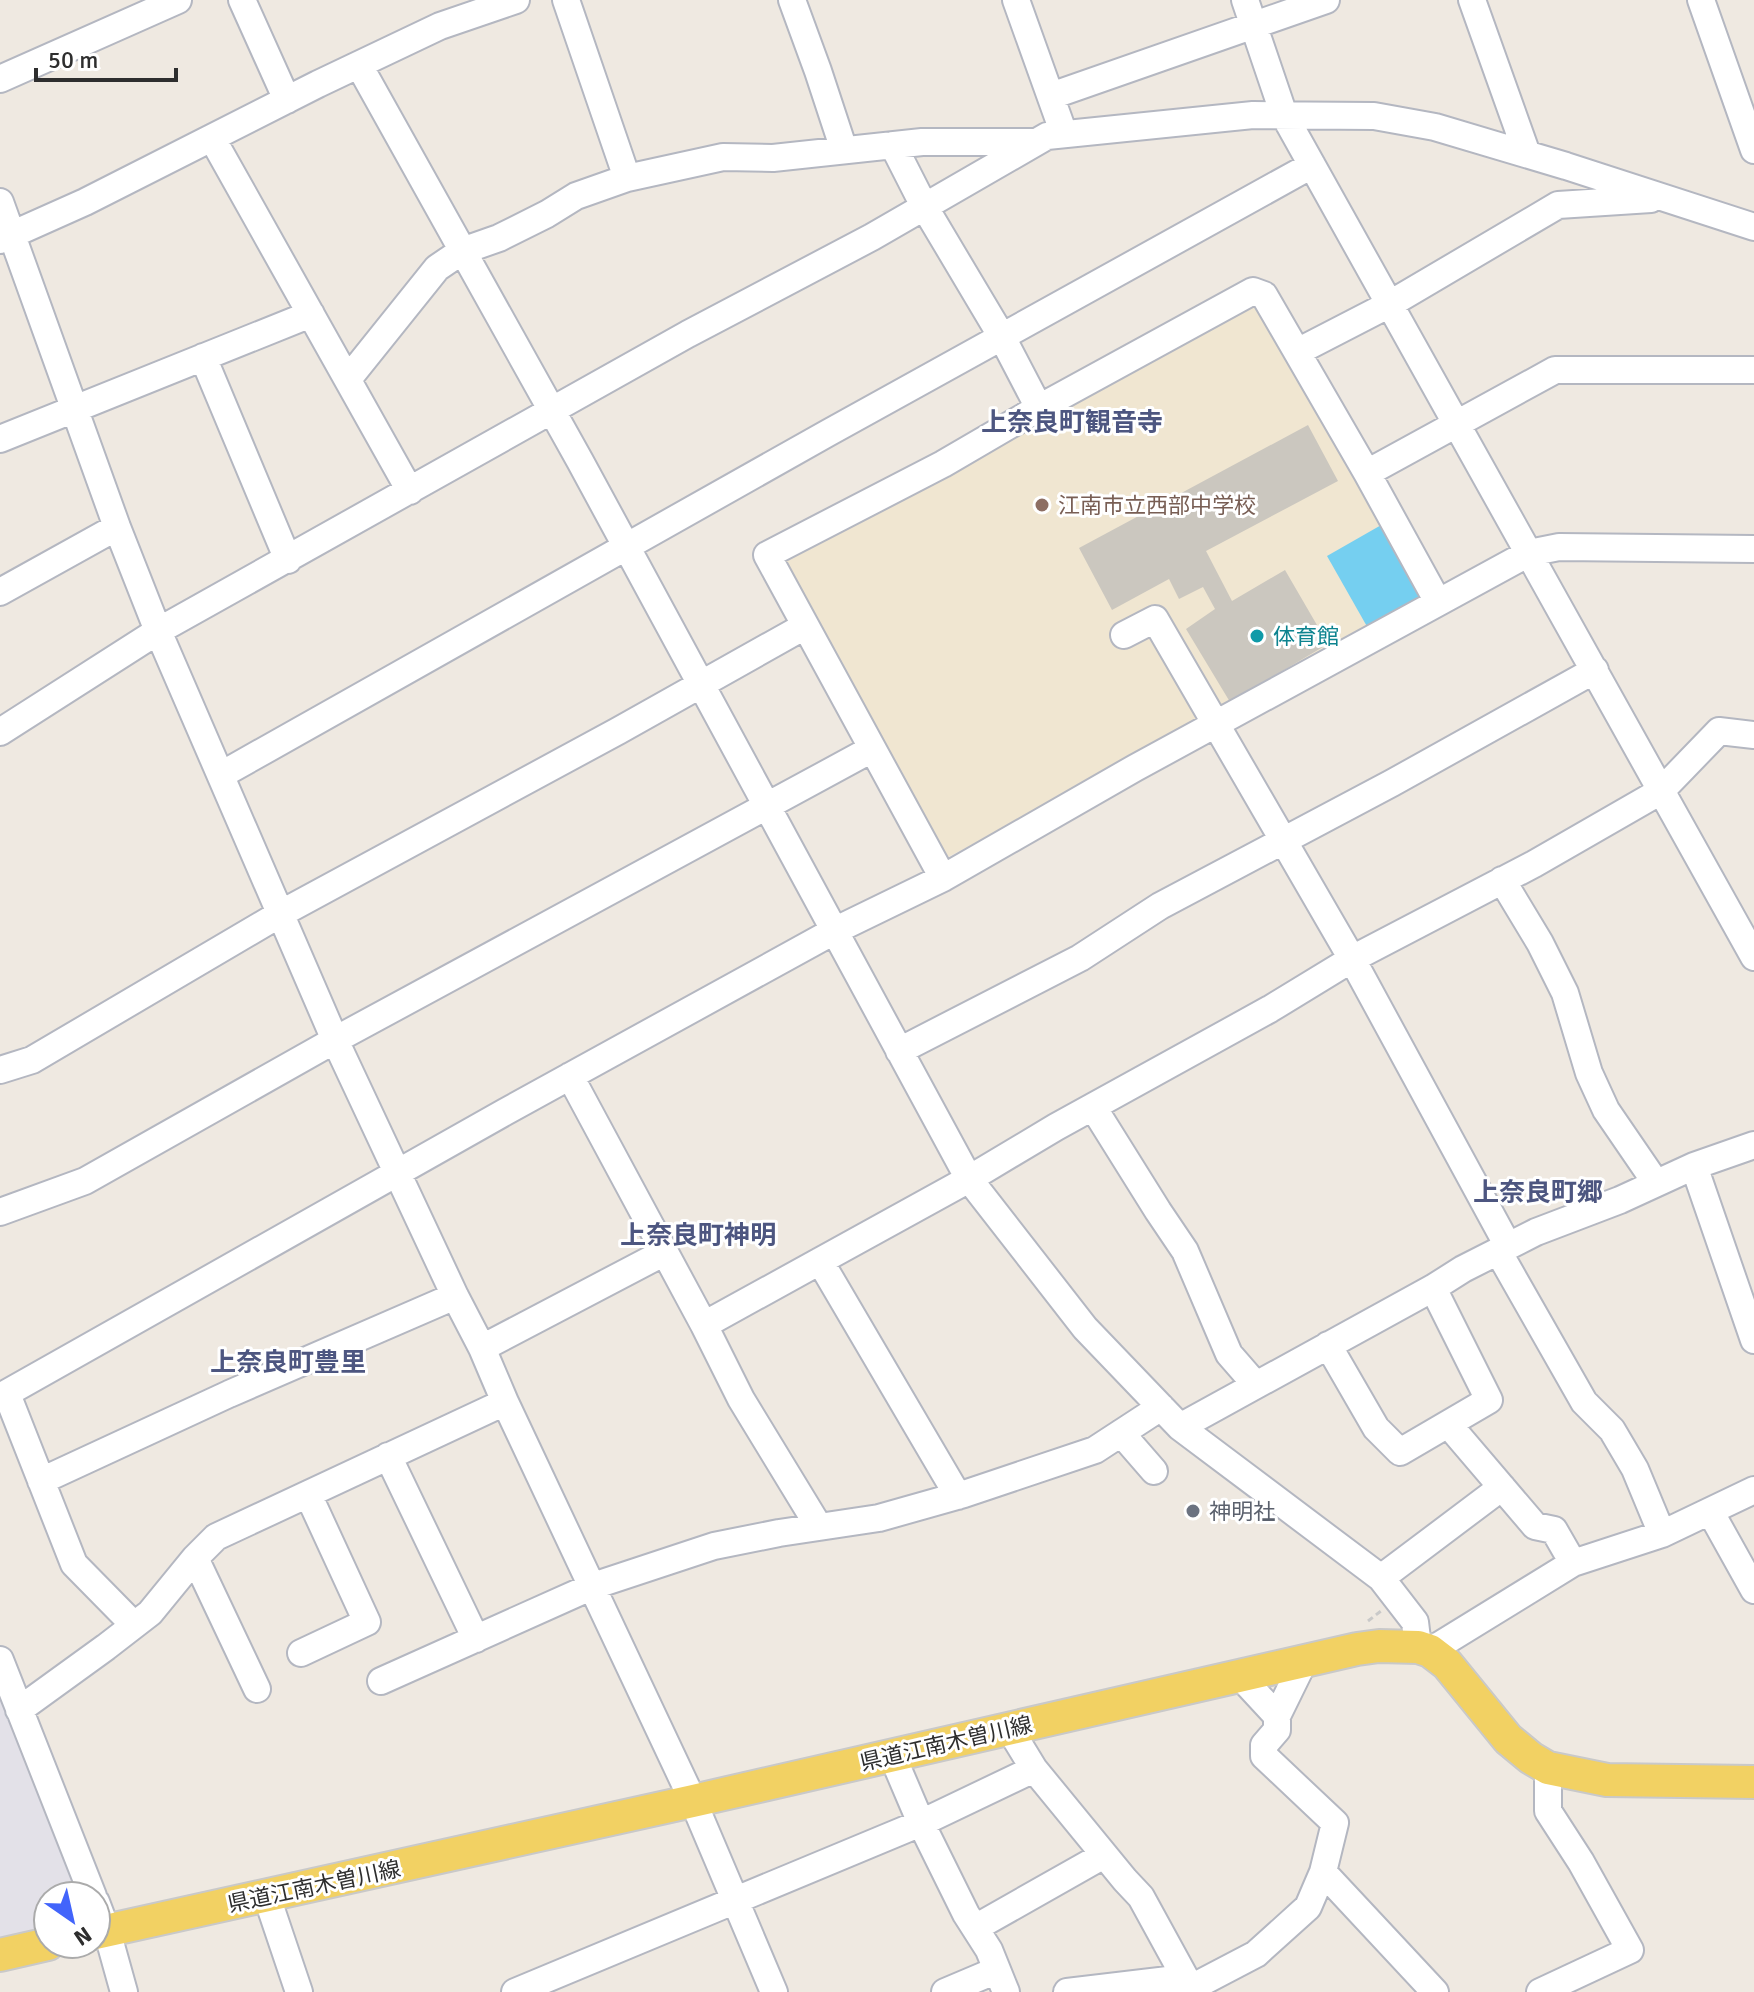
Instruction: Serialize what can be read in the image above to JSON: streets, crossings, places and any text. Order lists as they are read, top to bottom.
{
  "streets": {
    "main road": ["県道江南木曽川線"]
  },
  "districts": [
    "上奈良町観音寺",
    "上奈良町郷",
    "上奈良町神明",
    "上奈良町豊里"
  ],
  "places": ["江南市立西部中学校", "体育館", "神明社"],
  "scale_bar": "50 m",
  "north": "bottom right"
}
